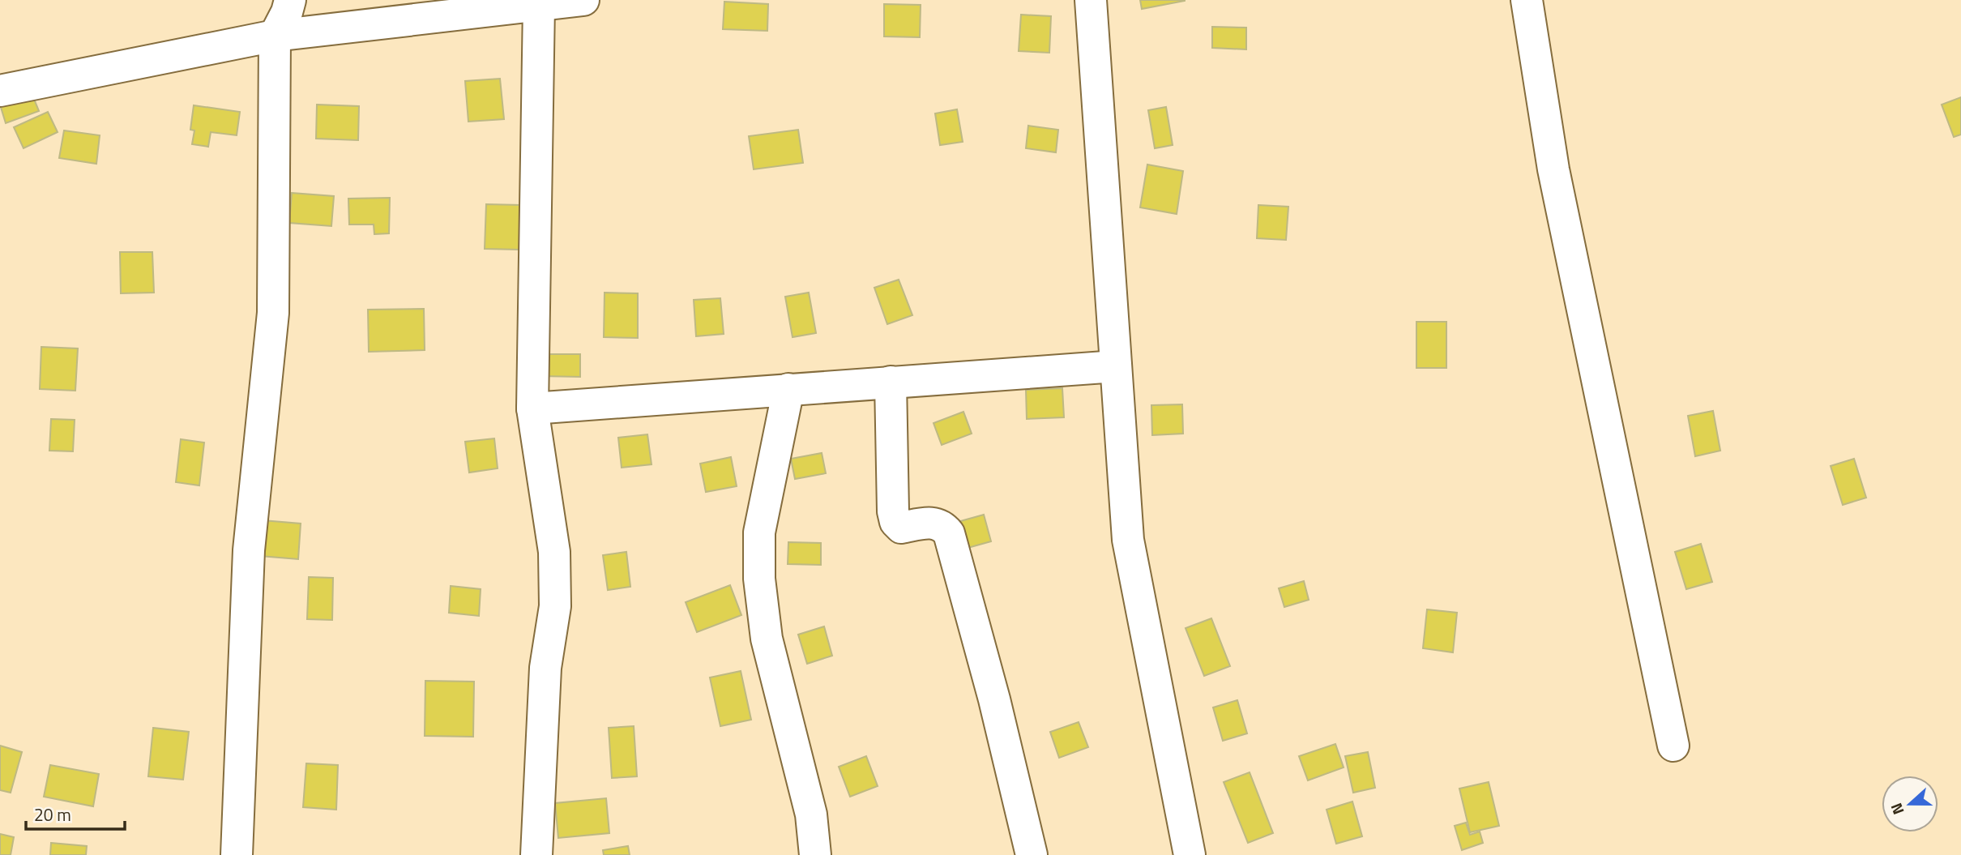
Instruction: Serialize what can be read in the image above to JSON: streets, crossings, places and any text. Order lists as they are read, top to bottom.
{
  "scale_bar": "20 m",
  "north": "left"
}
